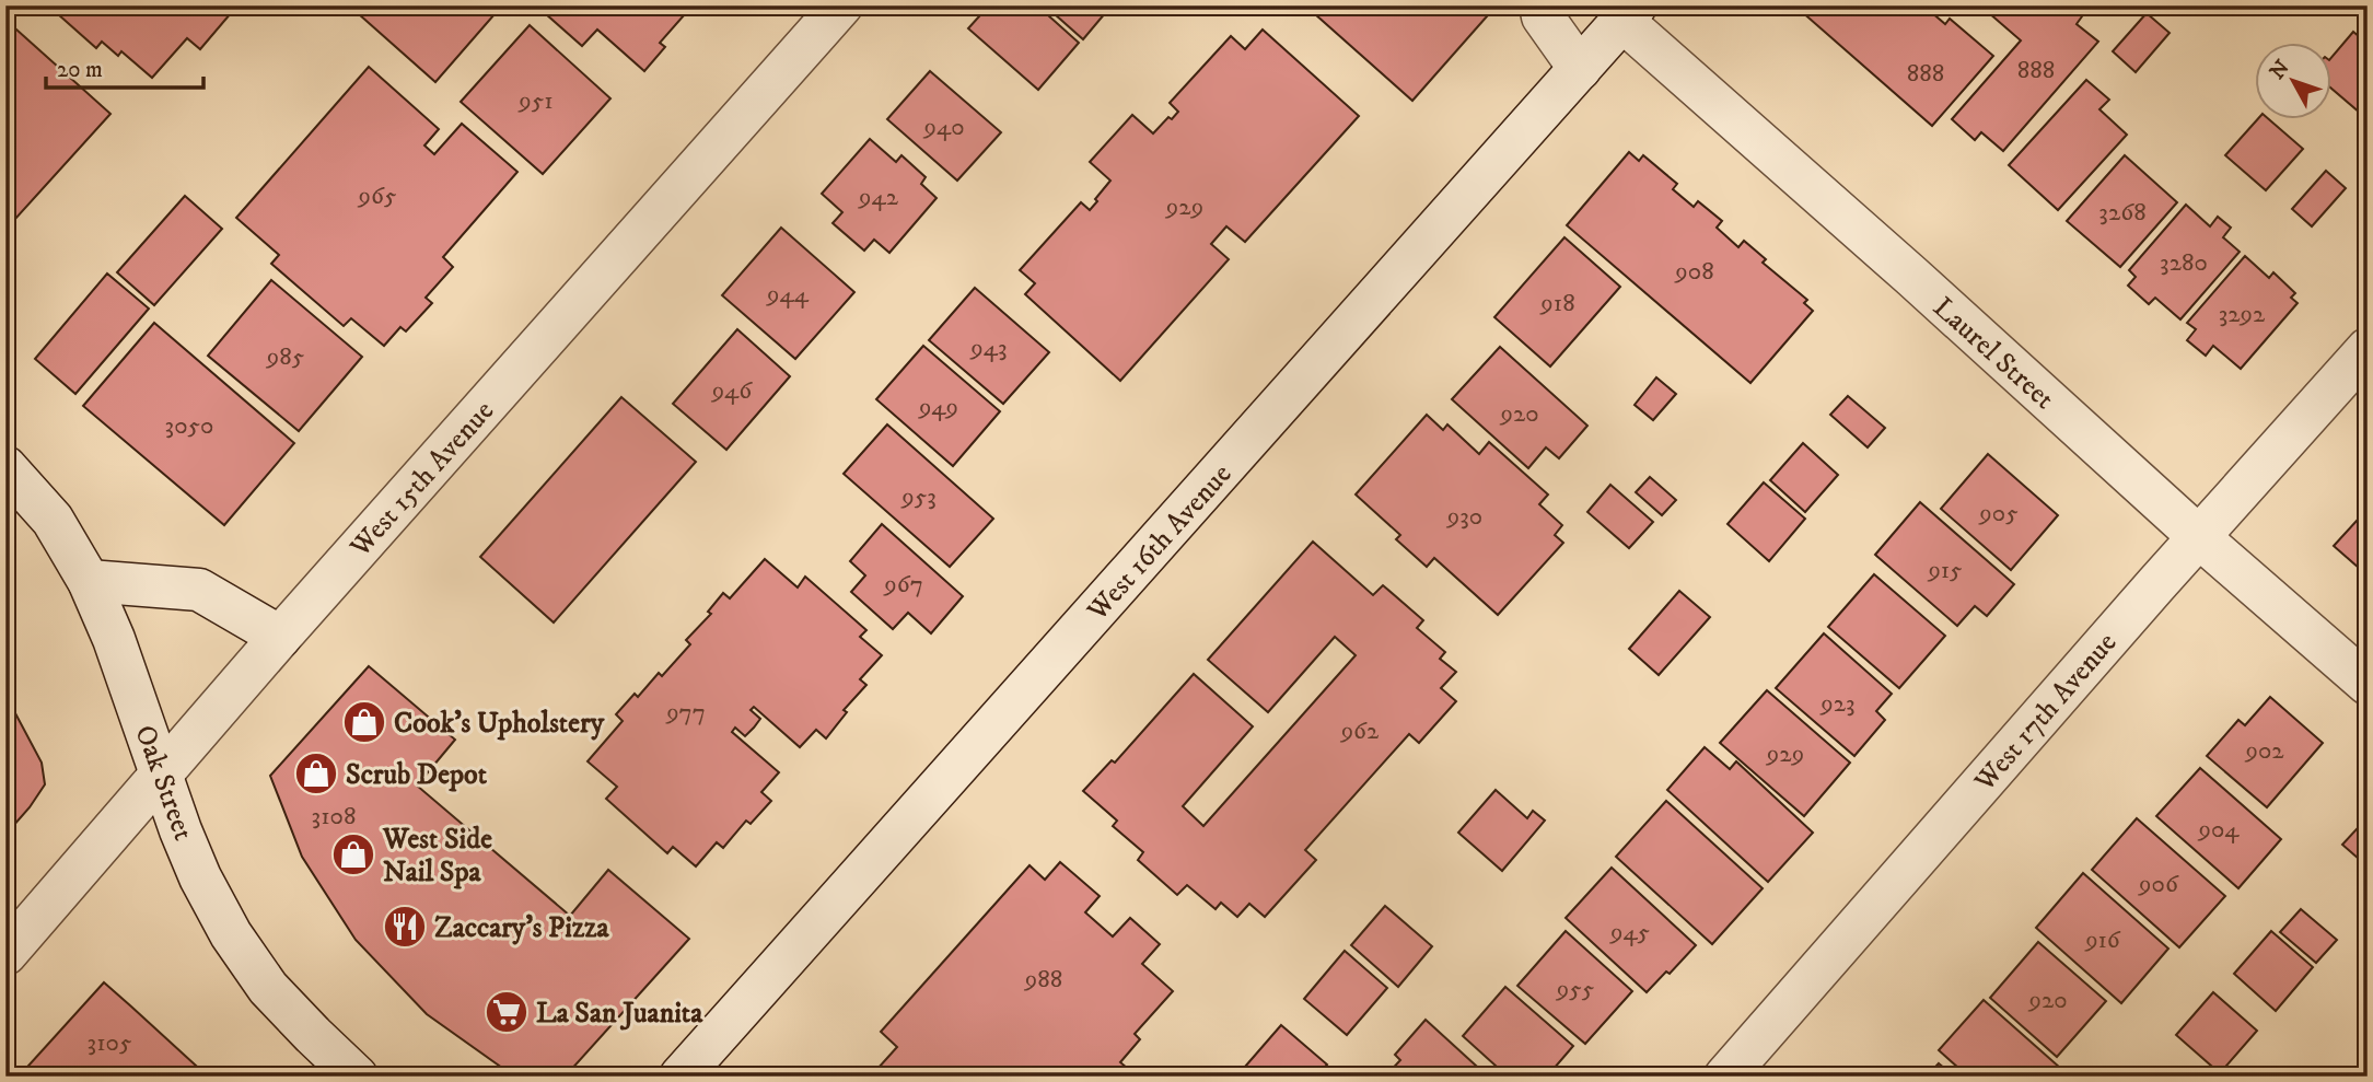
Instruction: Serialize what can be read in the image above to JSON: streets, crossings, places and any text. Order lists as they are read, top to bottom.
{
  "streets": {
    "street": [
      "Laurel Street",
      "West 15th Avenue",
      "West 16th Avenue",
      "West 17th Avenue",
      "Oak Street"
    ]
  },
  "crossings": [
    ["Laurel Street", "West 16th Avenue"],
    ["Laurel Street", "West 17th Avenue"],
    ["West 15th Avenue", "Oak Street"]
  ],
  "places": {
    "shop": ["Cook's Upholstery", "Scrub Depot", "West Side Nail Spa"],
    "restaurant": ["Zaccary's Pizza"],
    "supermarket": ["La San Juanita"]
  },
  "house_numbers": [
    "888",
    "888",
    "951",
    "940",
    "965",
    "942",
    "929",
    "3268",
    "3280",
    "908",
    "944",
    "918",
    "3292",
    "943",
    "985",
    "946",
    "949",
    "920",
    "3050",
    "953",
    "905",
    "930",
    "915",
    "967",
    "923",
    "977",
    "962",
    "902",
    "929",
    "3108",
    "904",
    "906",
    "945",
    "916",
    "988",
    "955",
    "920",
    "3105"
  ],
  "scale_bar": "20 m",
  "north": "top left"
}
